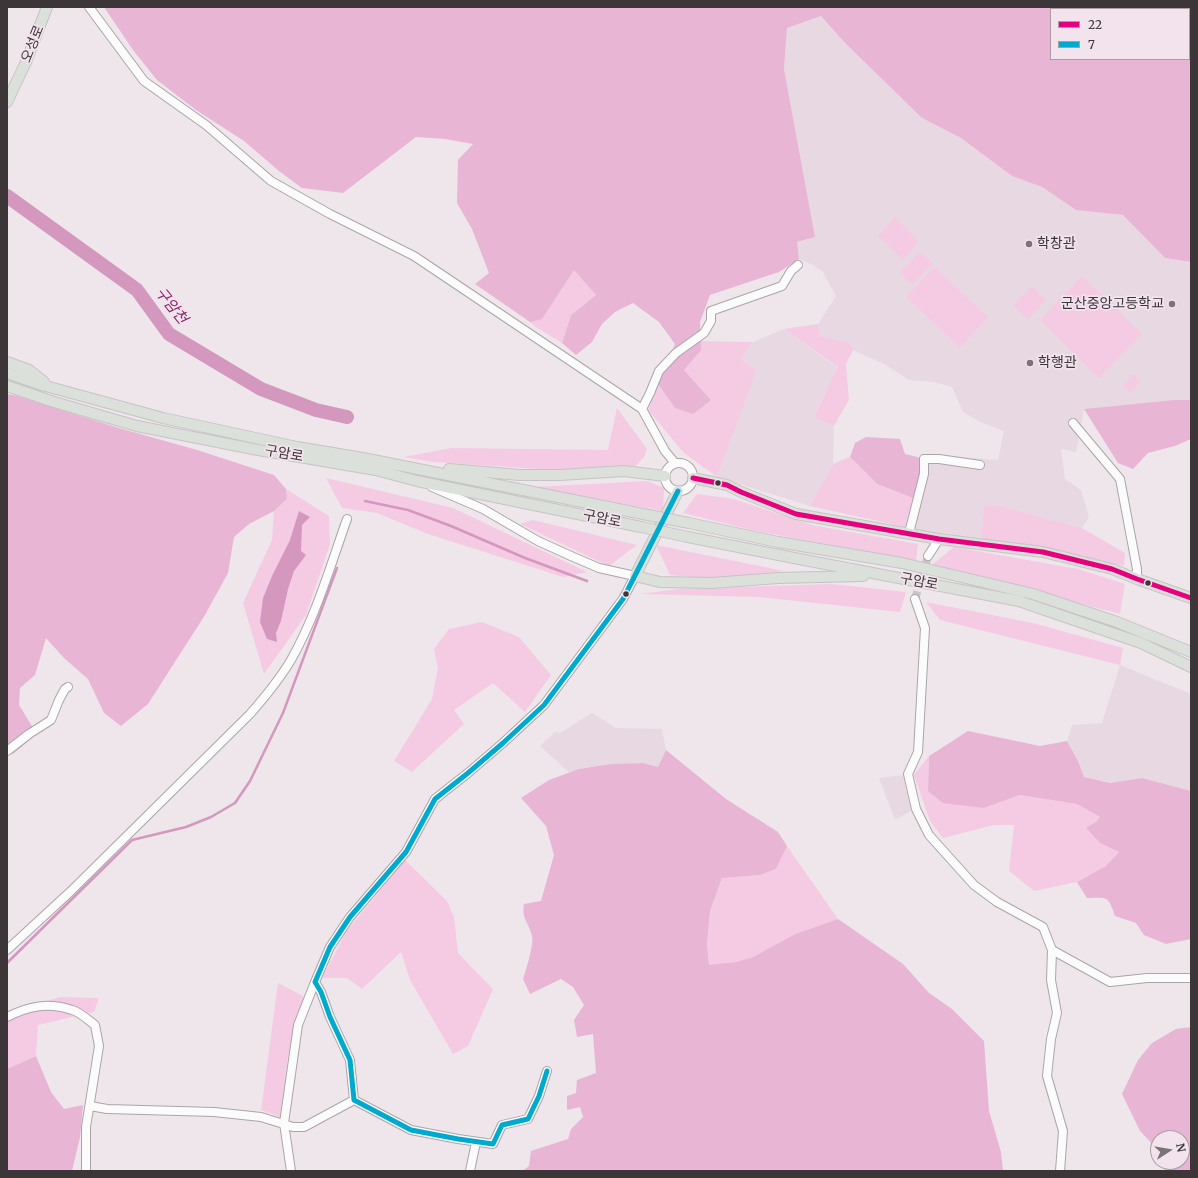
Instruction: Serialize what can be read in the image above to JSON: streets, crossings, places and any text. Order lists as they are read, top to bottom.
{
  "streets": {
    "main road": ["오성로", "구암로"]
  },
  "water": ["구암천"],
  "places": ["학창관", "군산중앙고등학교", "학행관"],
  "lines": ["transit line 22", "transit line 7"],
  "legend": ["22", "7"],
  "north": "right"
}
